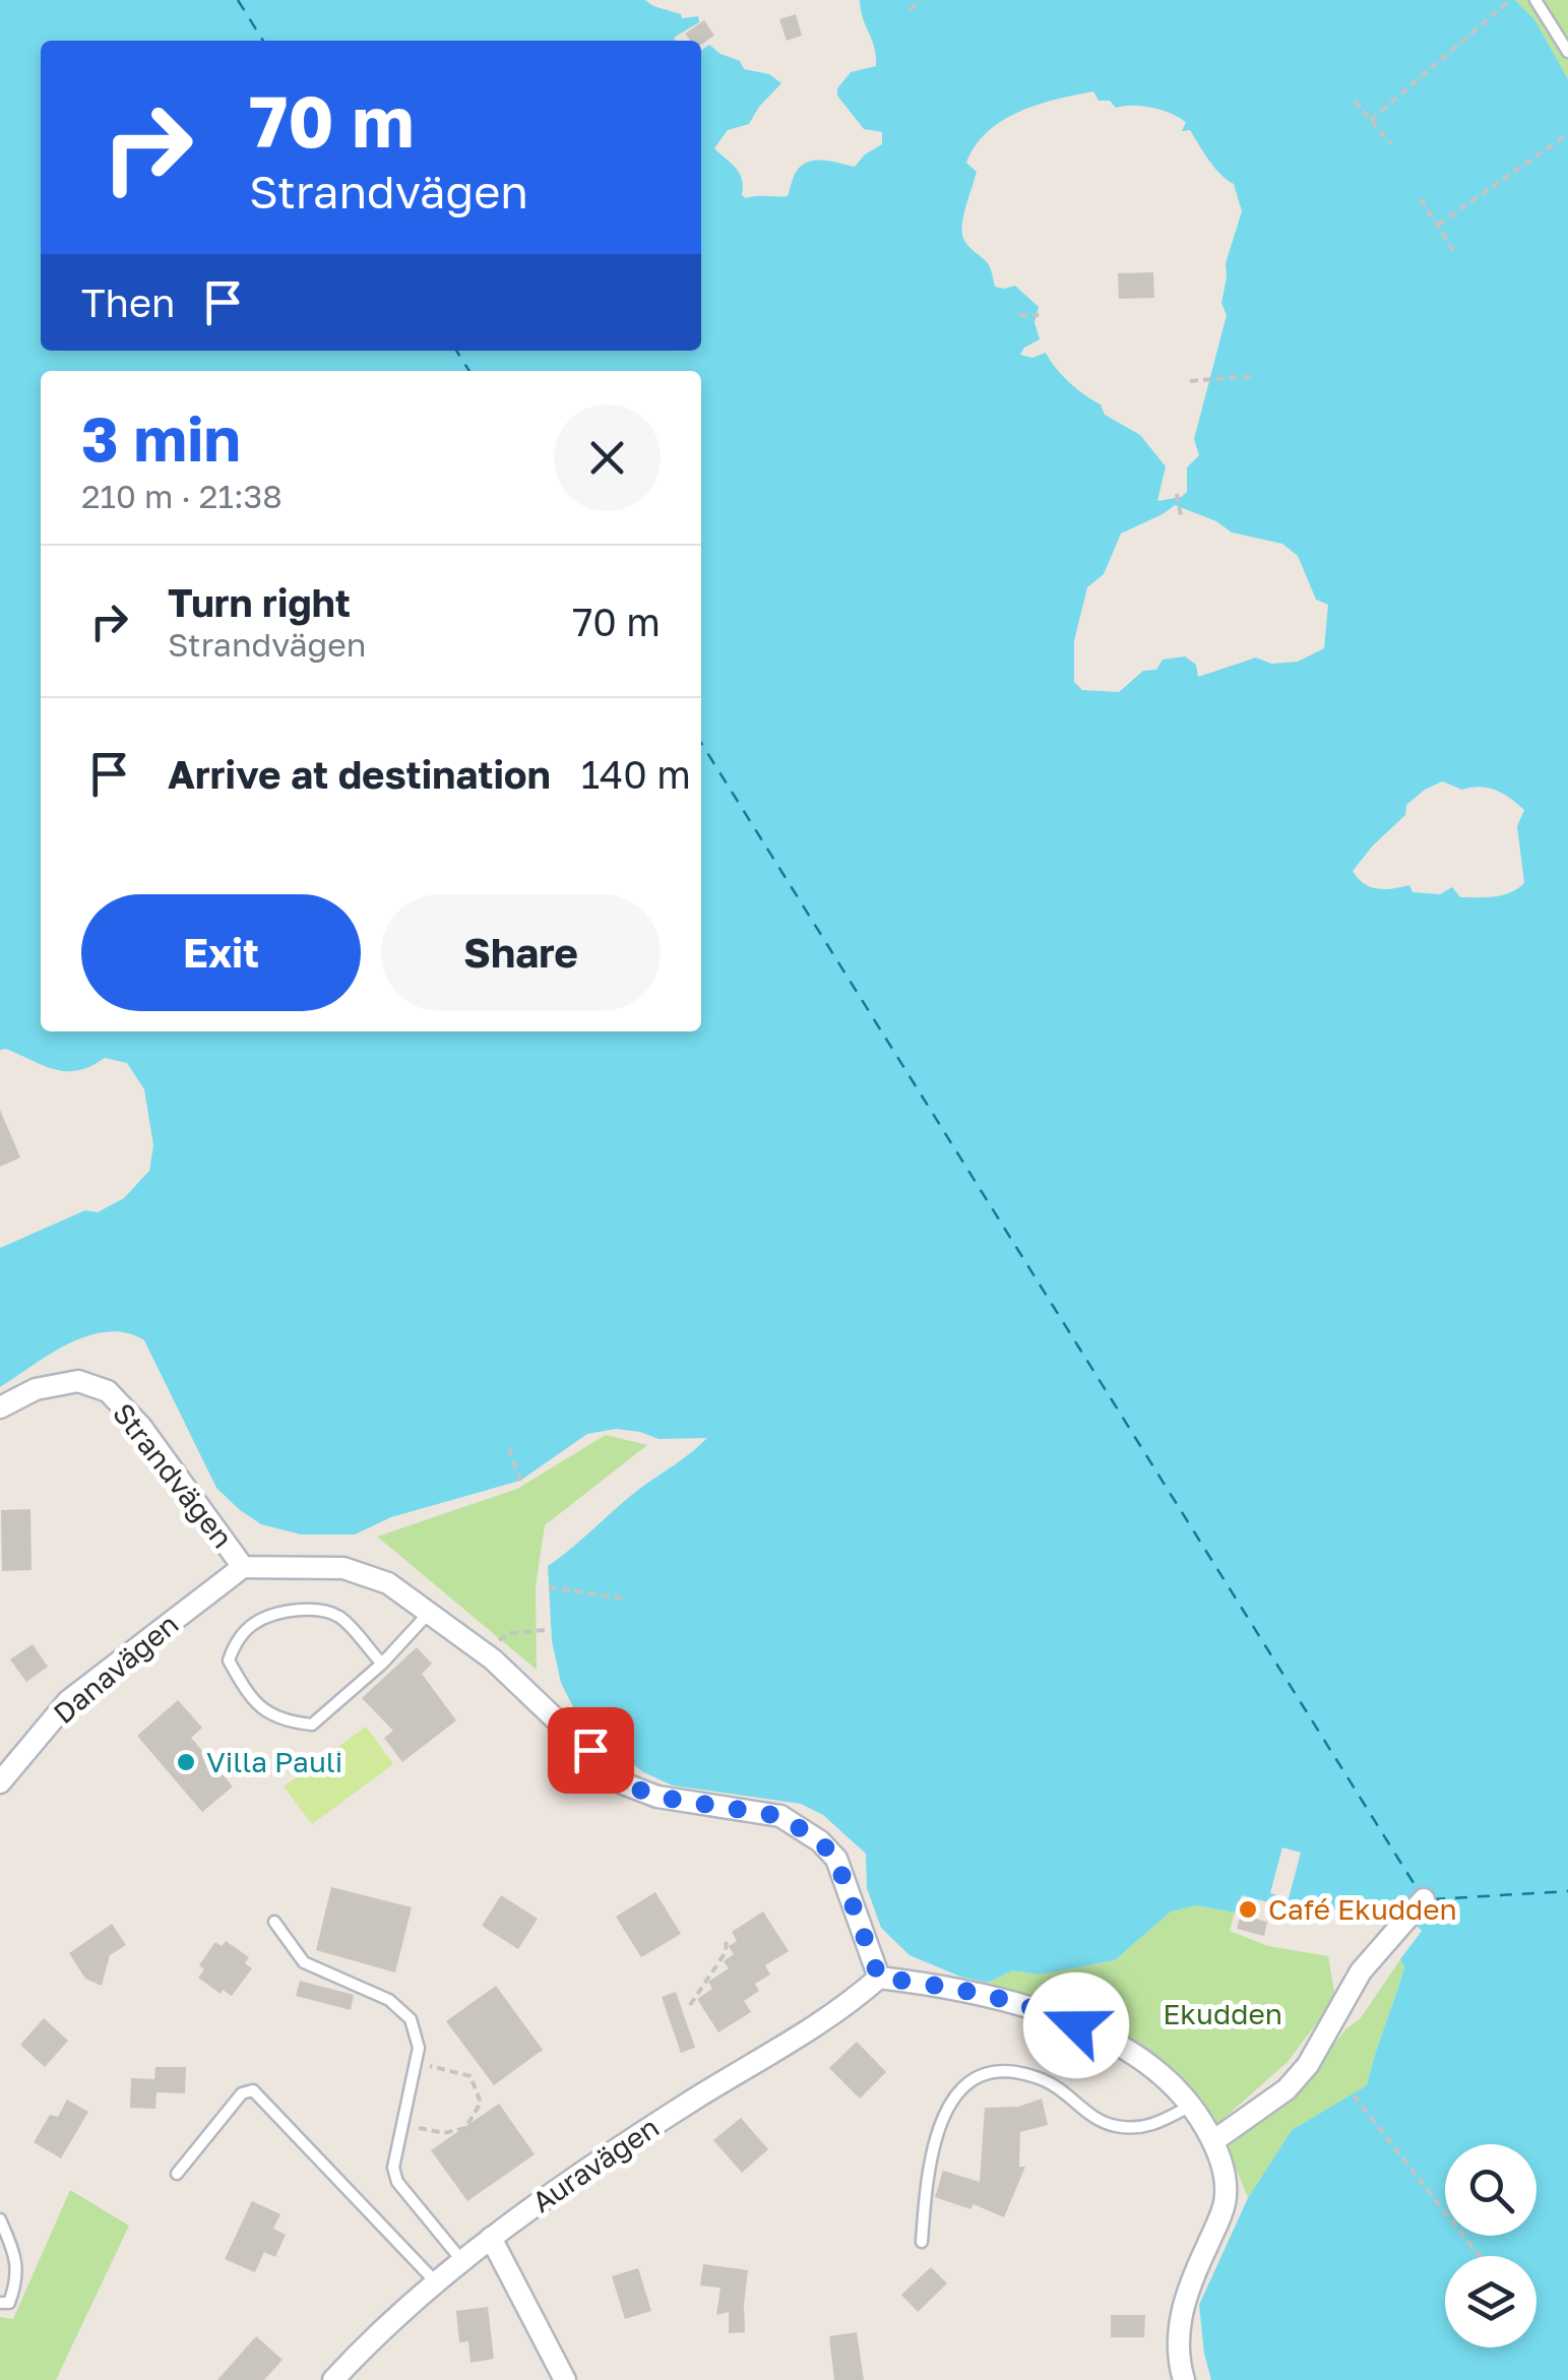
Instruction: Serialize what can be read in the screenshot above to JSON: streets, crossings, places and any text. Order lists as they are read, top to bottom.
{
  "streets": {
    "street": ["Strandvägen", "Danavägen", "Auravägen"]
  },
  "crossings": [
    ["Strandvägen", "Danavägen"],
    ["Strandvägen", "Auravägen"]
  ],
  "parks": ["Ekudden"],
  "places": ["Villa Pauli", "Café Ekudden"],
  "page": {
    "turn": ["70 m", "Strandvägen"],
    "then": "Then",
    "heading": ["3 min", "210 m · 21:38"],
    "list": [
      {
        "name": "Turn right",
        "note": "Strandvägen",
        "value": "70 m"
      },
      {
        "name": "Arrive at destination",
        "value": "140 m"
      }
    ],
    "buttons": ["Exit", "Share"]
  }
}
